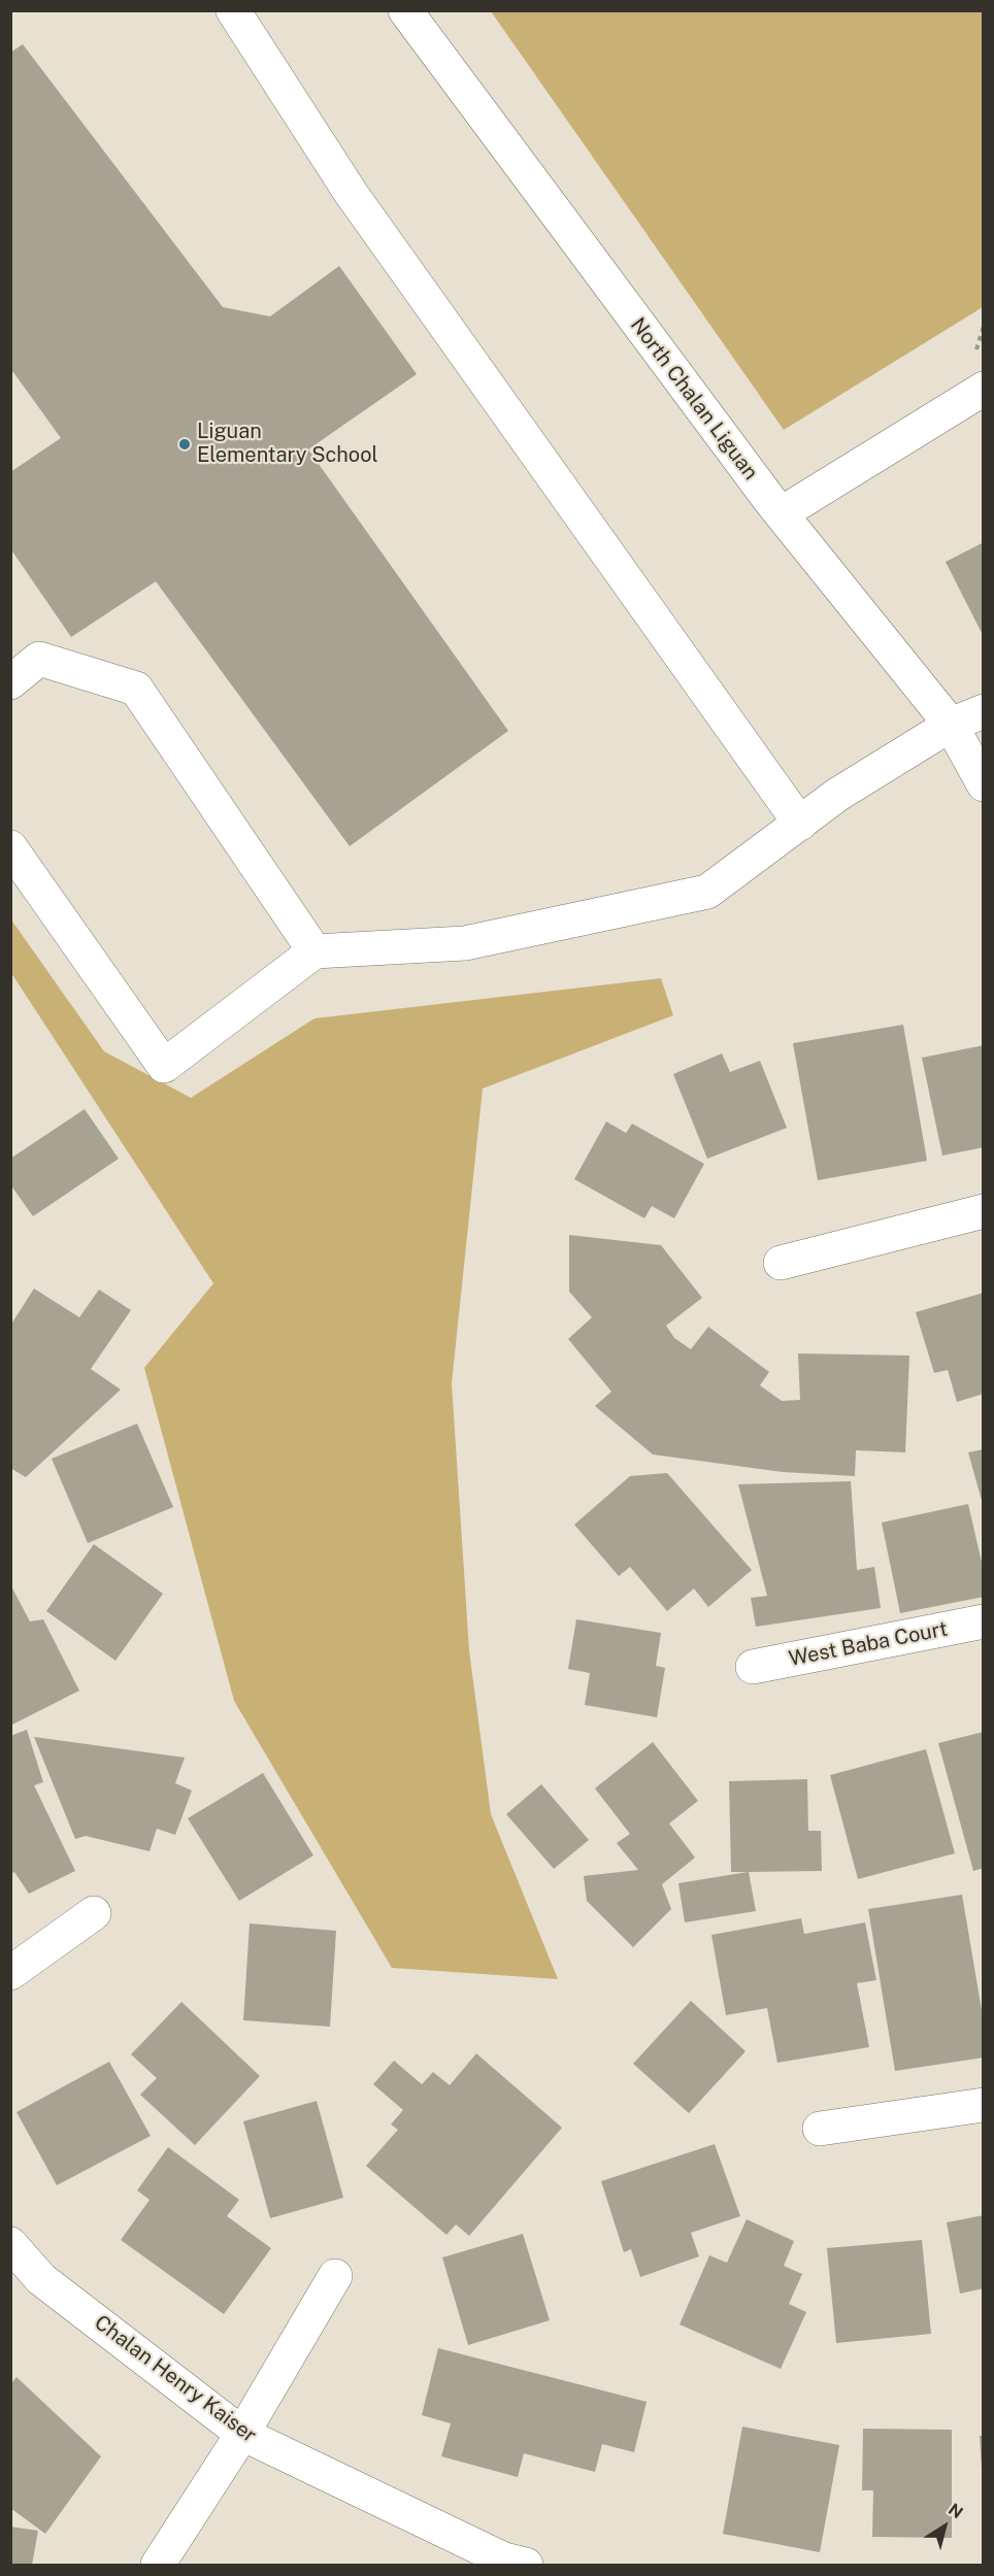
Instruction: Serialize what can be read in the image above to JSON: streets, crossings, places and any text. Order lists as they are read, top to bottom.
{
  "streets": {
    "street": ["North Chalan Liguan", "West Baba Court", "Chalan Henry Kaiser"]
  },
  "places": ["Liguan Elementary School"],
  "north": "top right"
}
